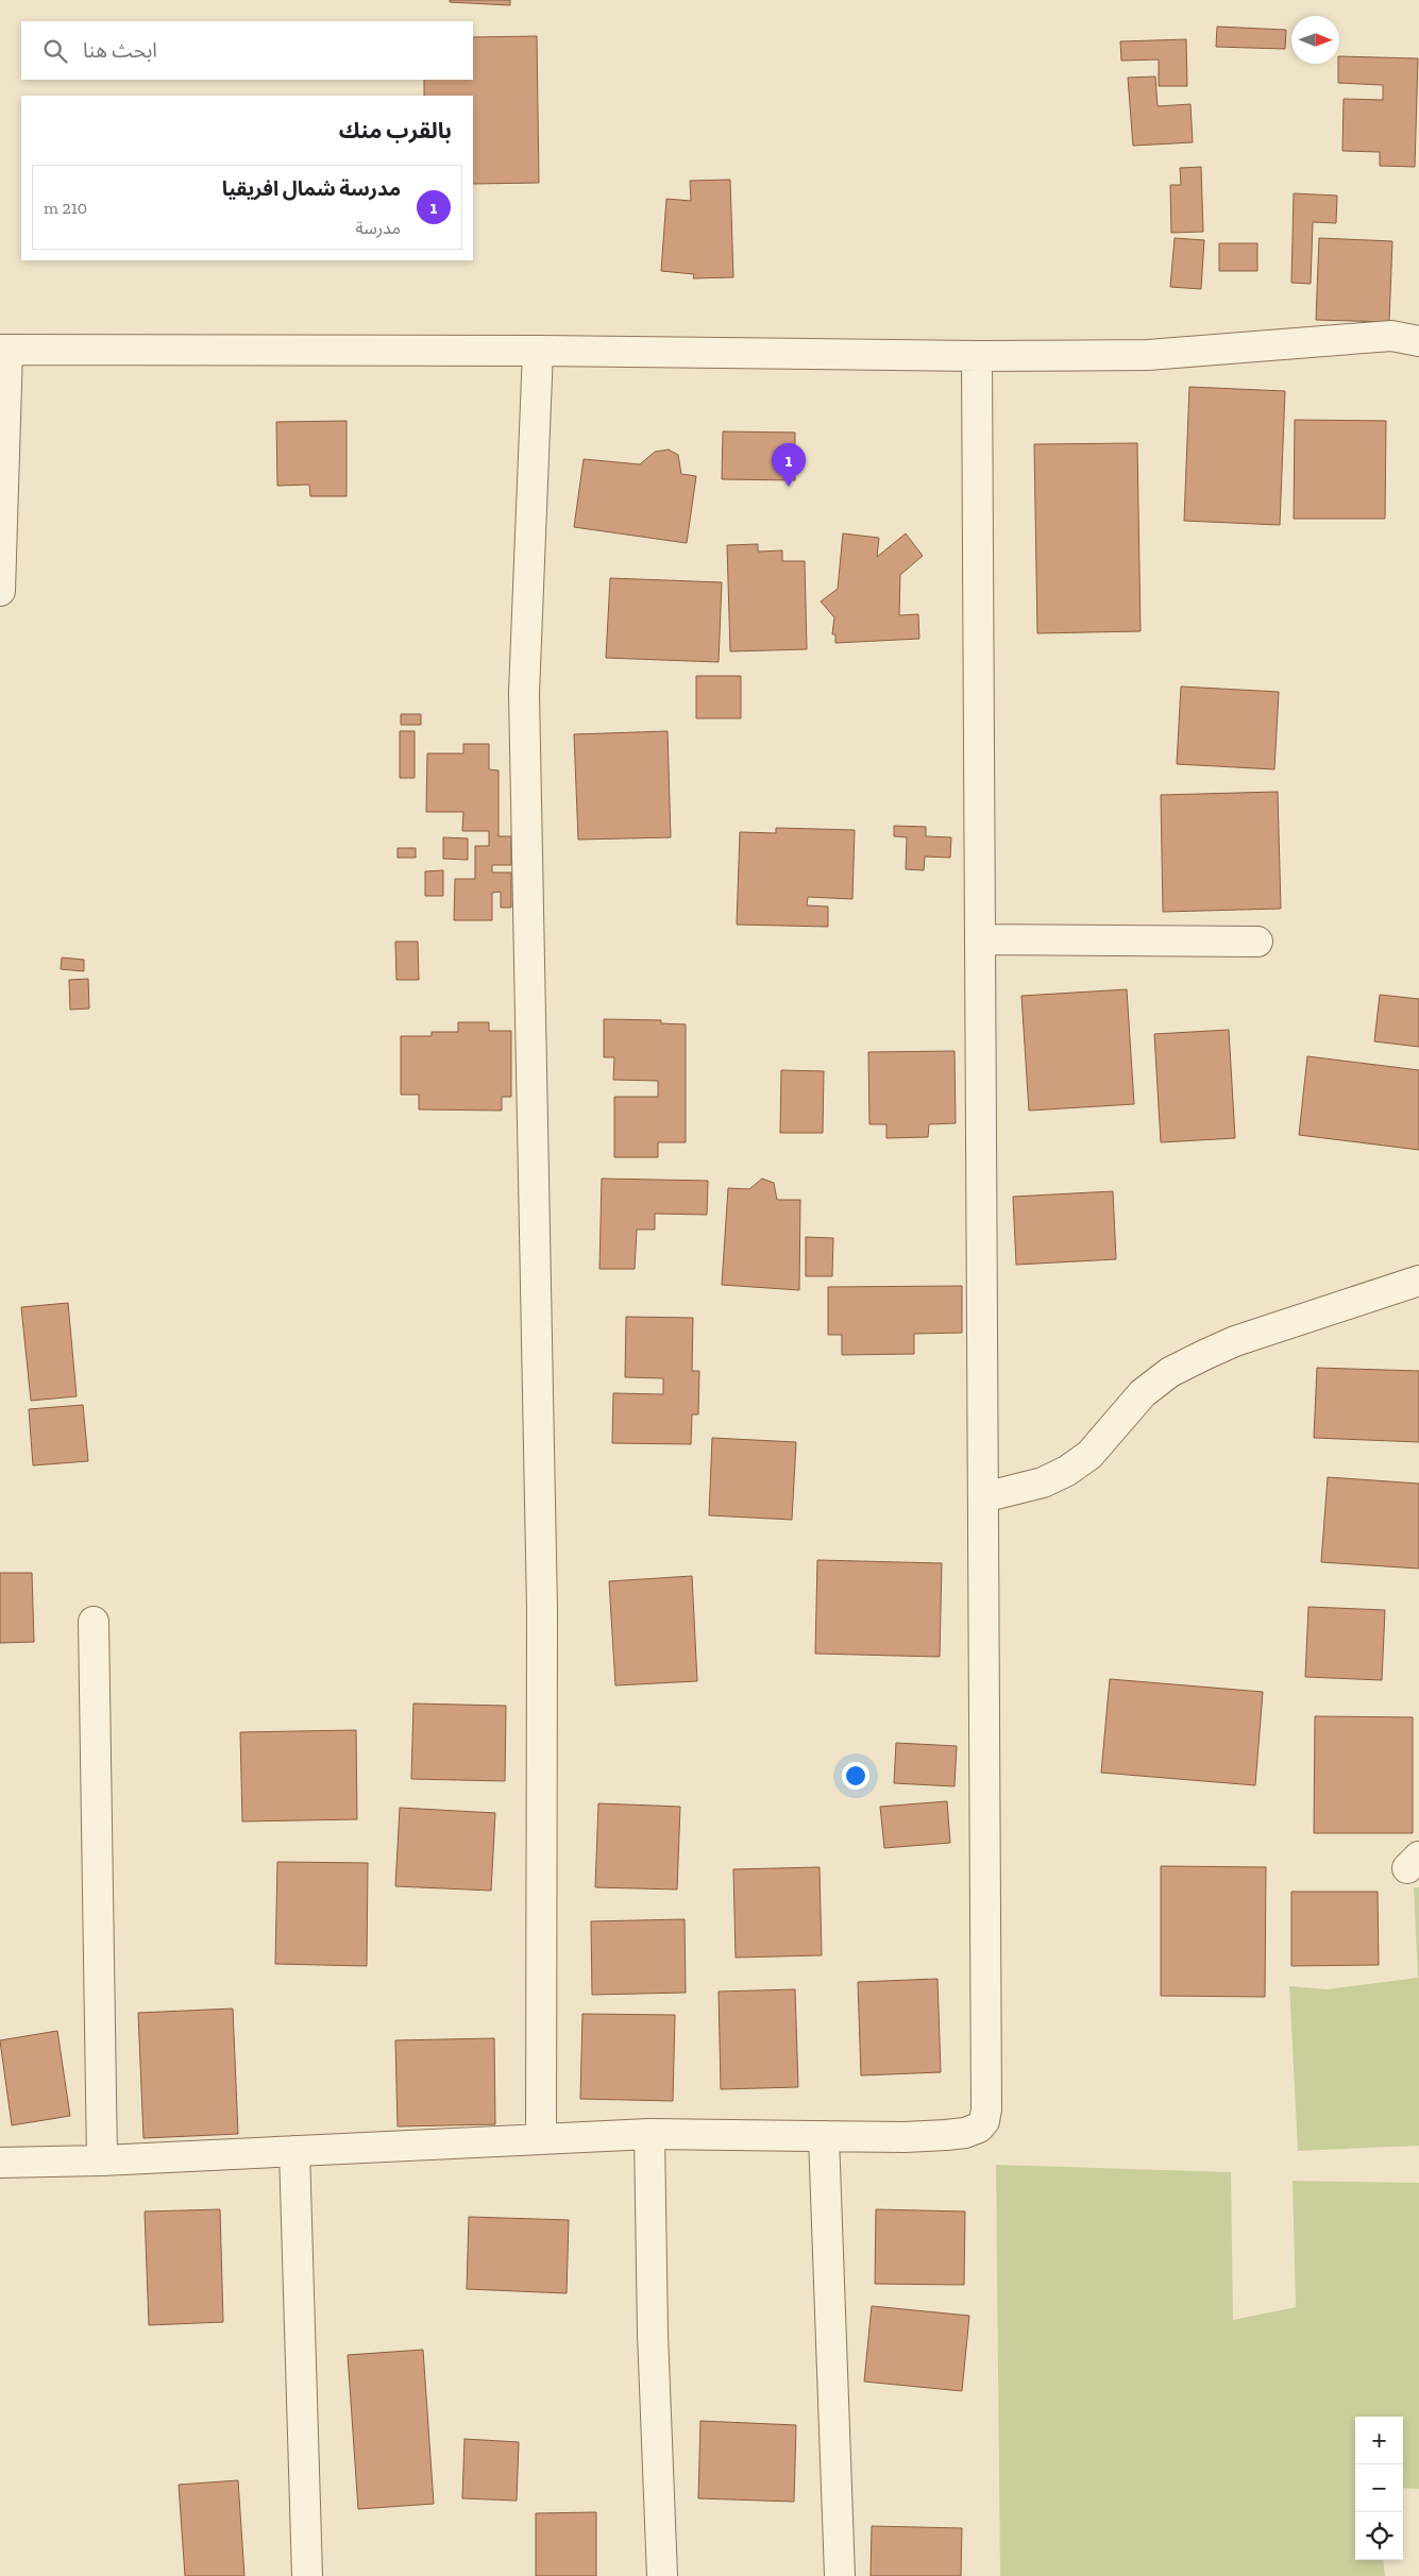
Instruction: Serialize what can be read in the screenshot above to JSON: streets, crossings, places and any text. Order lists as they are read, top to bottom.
{
  "north": "right",
  "page": {
    "search": "ابحث هنا",
    "heading": "بالقرب منك",
    "list": [
      {
        "mark": "1",
        "name": "مدرسة شمال افريقيا",
        "note": "مدرسة",
        "value": "210 m"
      }
    ],
    "pins": "1",
    "map_buttons": ["+", "−"]
  }
}
